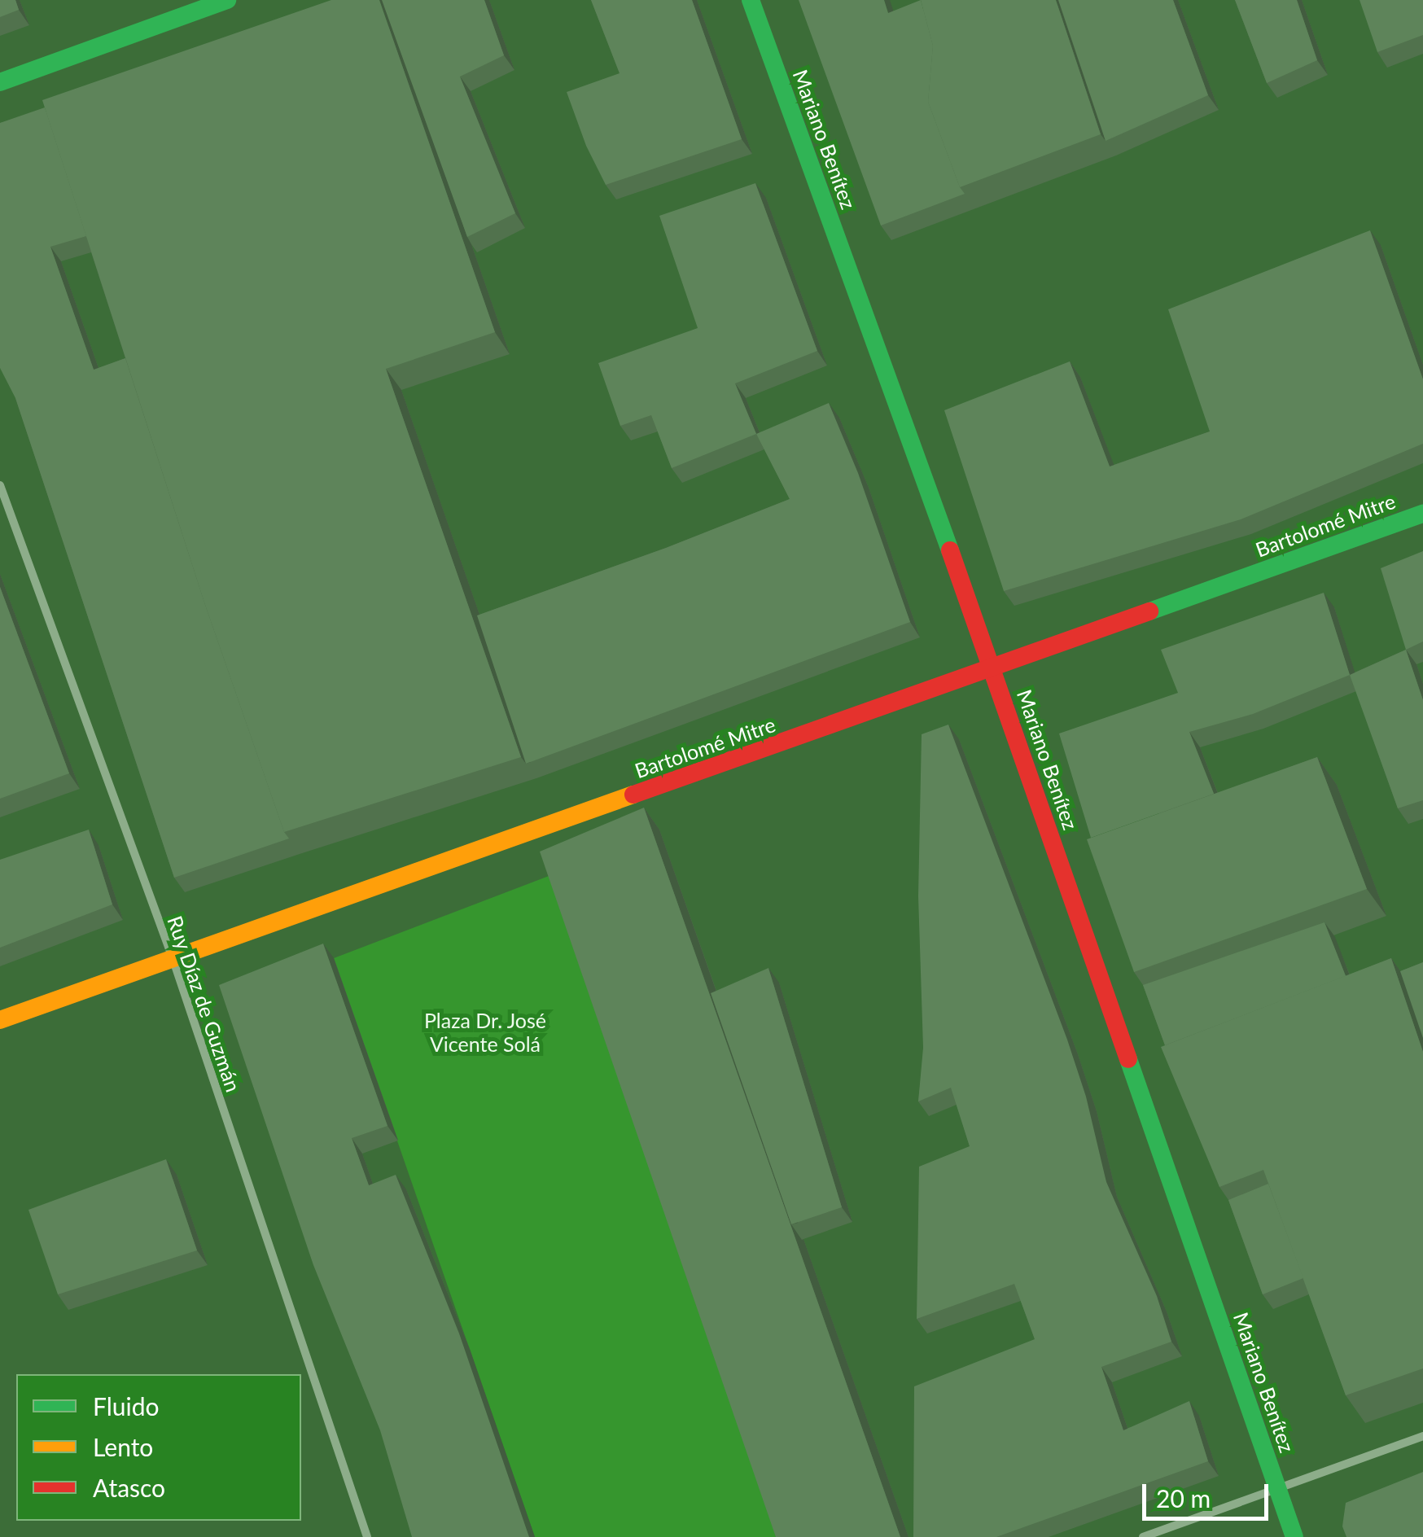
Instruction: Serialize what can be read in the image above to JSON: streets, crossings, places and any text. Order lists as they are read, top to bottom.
{
  "streets": {
    "street": ["Mariano Benítez", "Bartolomé Mitre", "Ruy Díaz de Guzmán"]
  },
  "crossings": [
    ["Mariano Benítez", "Bartolomé Mitre"],
    ["Bartolomé Mitre", "Ruy Díaz de Guzmán"]
  ],
  "parks": ["Plaza Dr. José Vicente Solá"],
  "legend": ["Fluido", "Lento", "Atasco"],
  "scale_bar": "20 m"
}
